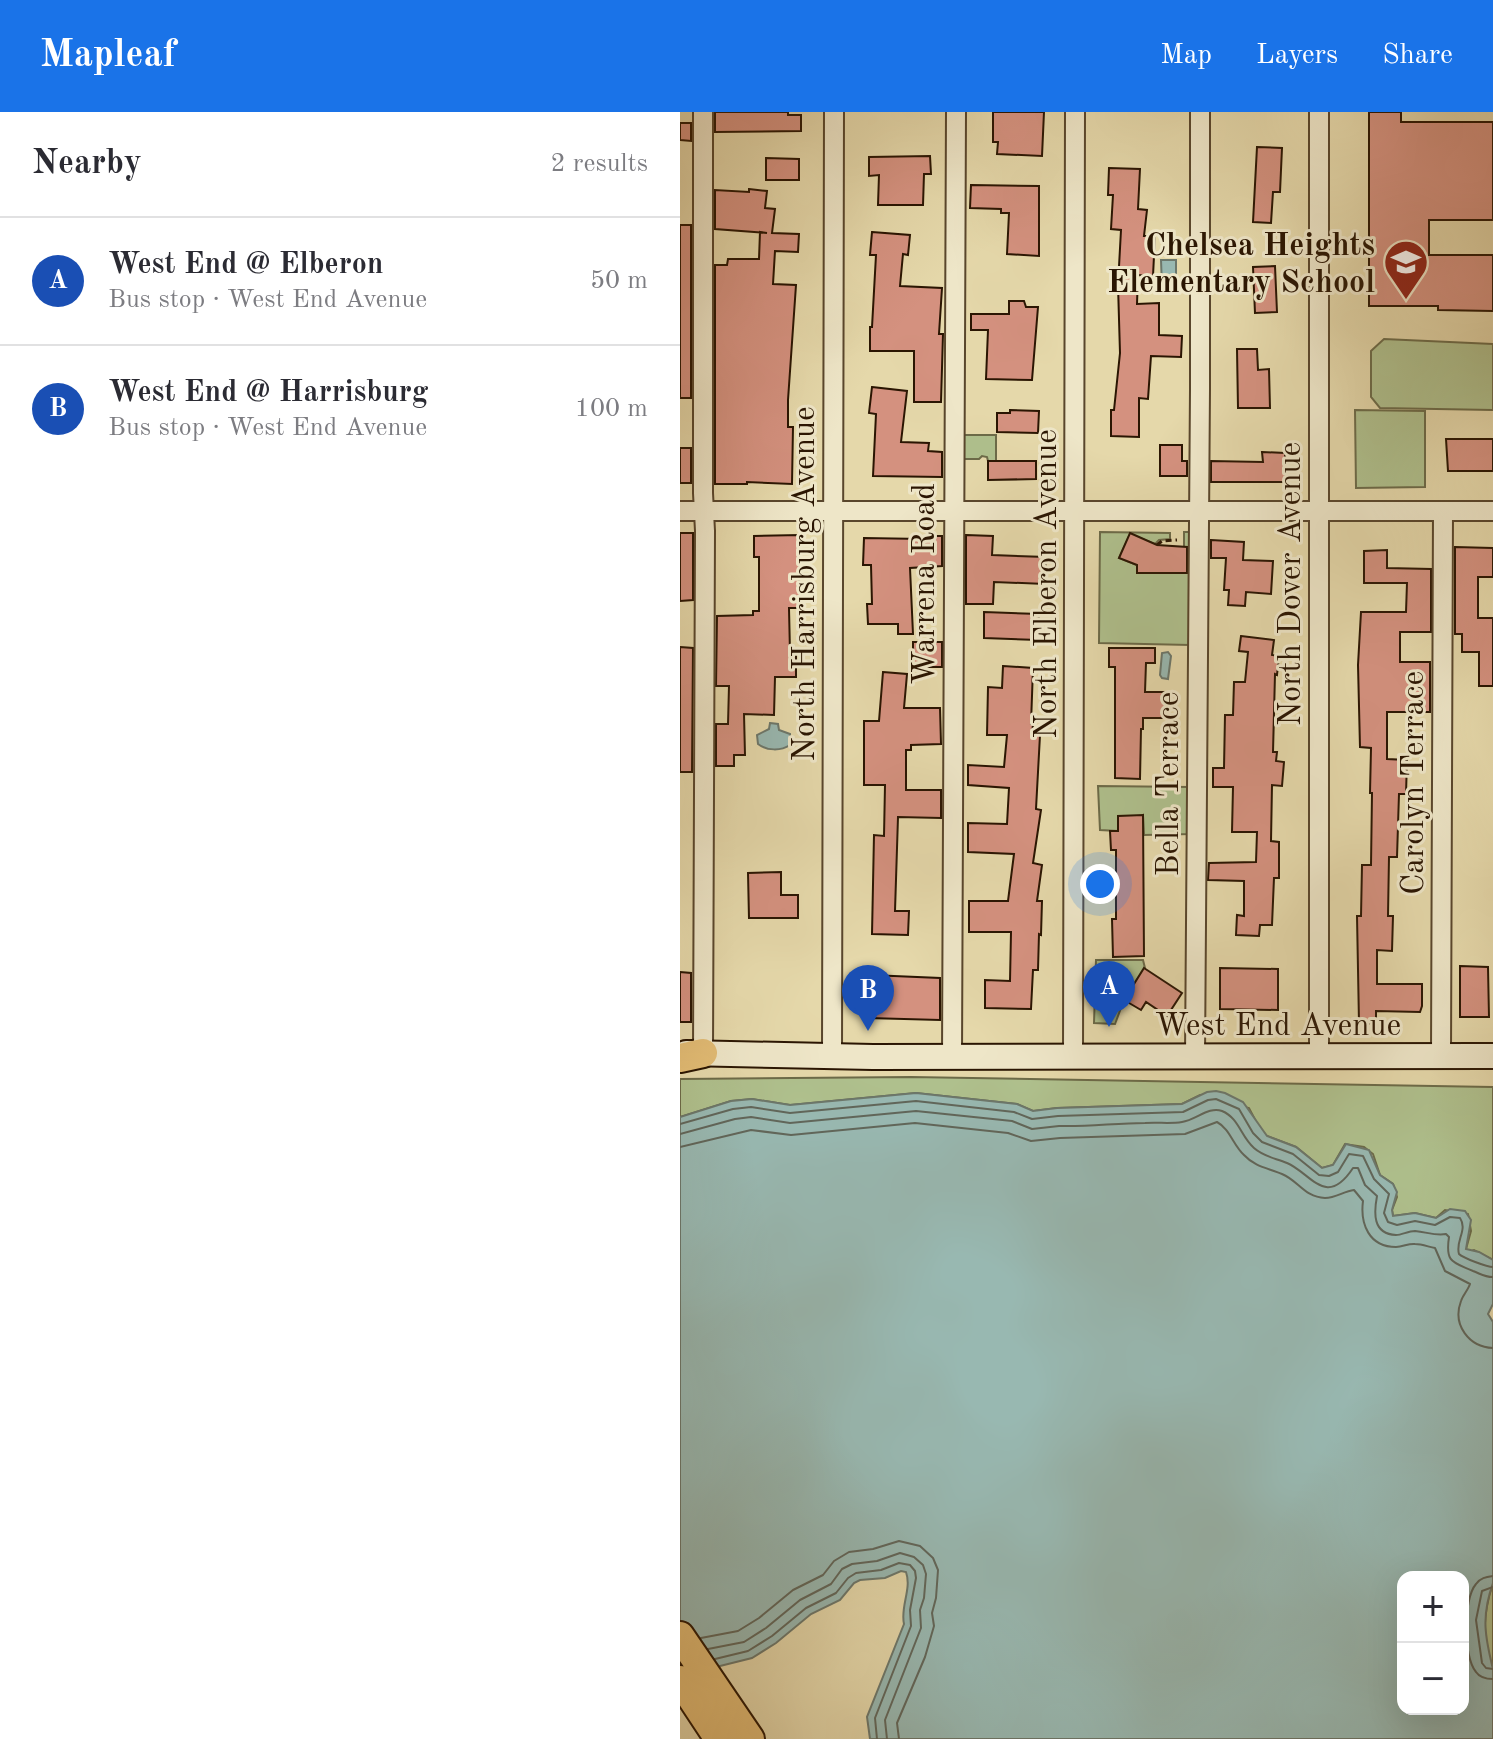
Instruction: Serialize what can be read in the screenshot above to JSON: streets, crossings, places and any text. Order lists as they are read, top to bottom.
{
  "streets": {
    "main road": ["West End Avenue"],
    "street": [
      "North Harrisburg Avenue",
      "Warrena Road",
      "North Elberon Avenue",
      "North Dover Avenue",
      "Carolyn Terrace",
      "Bella Terrace"
    ]
  },
  "crossings": [
    ["North Harrisburg Avenue", "West End Avenue"],
    ["Warrena Road", "West End Avenue"],
    ["North Elberon Avenue", "West End Avenue"],
    ["North Dover Avenue", "West End Avenue"],
    ["Carolyn Terrace", "West End Avenue"],
    ["Bella Terrace", "West End Avenue"]
  ],
  "places": {
    "school or university": ["Chelsea Heights Elementary School"]
  },
  "page": {
    "header": "Mapleaf",
    "nav": ["Map", "Layers", "Share"],
    "heading": ["Nearby", "2 results"],
    "list": [
      {
        "mark": "A",
        "name": "West End @ Elberon",
        "note": "Bus stop · West End Avenue",
        "value": "50 m"
      },
      {
        "mark": "B",
        "name": "West End @ Harrisburg",
        "note": "Bus stop · West End Avenue",
        "value": "100 m"
      }
    ],
    "pins": ["A", "B"],
    "map_buttons": ["+", "−"]
  }
}
